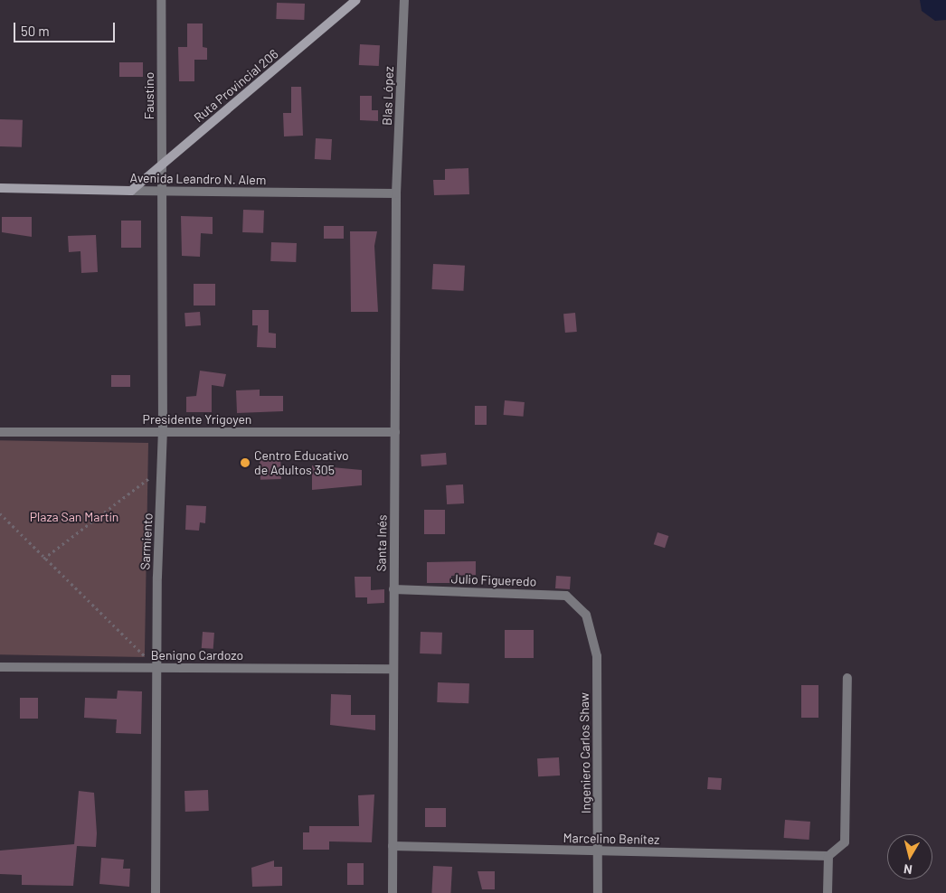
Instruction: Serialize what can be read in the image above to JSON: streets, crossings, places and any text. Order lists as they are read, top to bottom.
{
  "streets": {
    "main road": ["Ruta Provincial 206", "Avenida Leandro N. Alem"],
    "street": [
      "Faustino",
      "Blas López",
      "Presidente Yrigoyen",
      "Sarmiento",
      "Santa Inés",
      "Julio Figueredo",
      "Benigno Cardozo",
      "Ingeniero Carlos Shaw",
      "Marcelino Benítez"
    ]
  },
  "crossings": [
    ["Ruta Provincial 206", "Faustino"],
    ["Ruta Provincial 206", "Avenida Leandro N. Alem"],
    ["Faustino", "Avenida Leandro N. Alem"],
    ["Faustino", "Sarmiento"],
    ["Blas López", "Avenida Leandro N. Alem"],
    ["Blas López", "Santa Inés"],
    ["Avenida Leandro N. Alem", "Sarmiento"],
    ["Avenida Leandro N. Alem", "Santa Inés"],
    ["Presidente Yrigoyen", "Sarmiento"],
    ["Presidente Yrigoyen", "Santa Inés"],
    ["Sarmiento", "Benigno Cardozo"],
    ["Santa Inés", "Julio Figueredo"],
    ["Santa Inés", "Benigno Cardozo"],
    ["Santa Inés", "Marcelino Benítez"],
    ["Julio Figueredo", "Ingeniero Carlos Shaw"],
    ["Ingeniero Carlos Shaw", "Marcelino Benítez"]
  ],
  "parks": ["Plaza San Martín"],
  "places": ["Centro Educativo de Adultos 305"],
  "scale_bar": "50 m",
  "north": "bottom"
}
